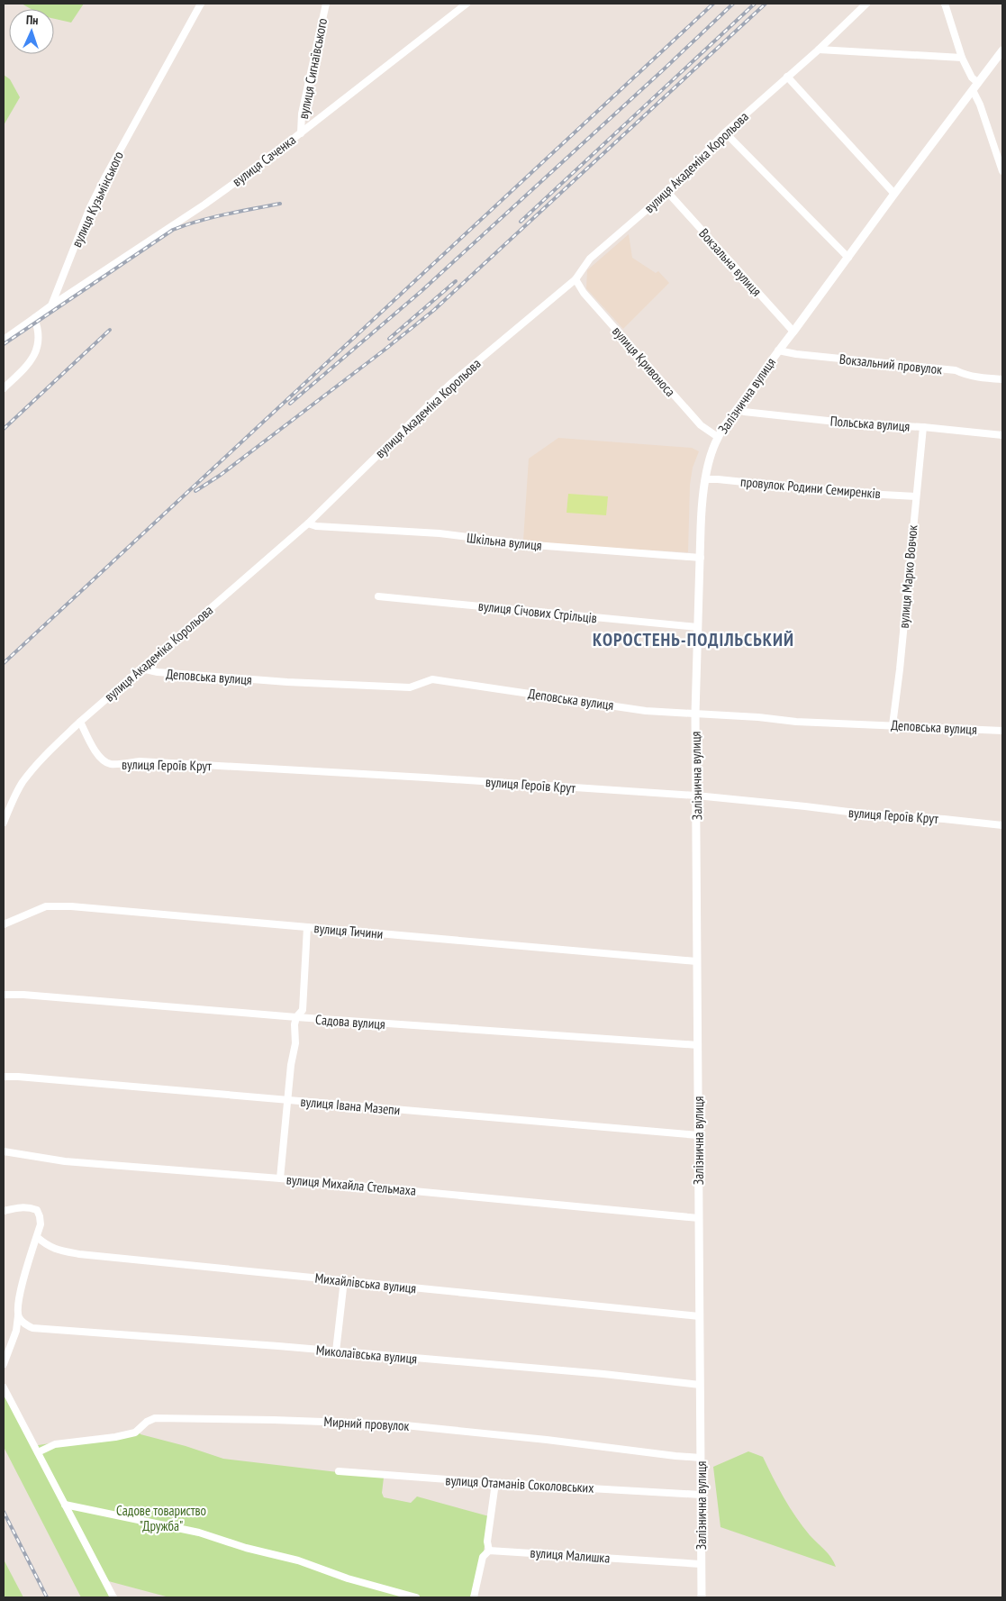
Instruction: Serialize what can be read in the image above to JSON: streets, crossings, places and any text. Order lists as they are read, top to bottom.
{
  "streets": {
    "street": [
      "вулиця Сигнаївського",
      "вулиця Саченка",
      "вулиця Академіка Корольова",
      "вулиця Кузьмінського",
      "Вокзальна вулиця",
      "вулиця Кривоноса",
      "Вокзальний провулок",
      "Залізнична вулиця",
      "Польська вулиця",
      "провулок Родини Семиренків",
      "Шкільна вулиця",
      "вулиця Марко Вовчок",
      "вулиця Січових Стрільців",
      "Деповська вулиця",
      "вулиця Героїв Крут",
      "вулиця Тичини",
      "Садова вулиця",
      "вулиця Івана Мазепи",
      "вулиця Михайла Стельмаха",
      "Михайлівська вулиця",
      "Миколаївська вулиця",
      "Мирний провулок",
      "вулиця Отаманів Соколовських",
      "вулиця Малишка"
    ]
  },
  "crossings": [
    ["вулиця Сигнаївського", "вулиця Саченка"],
    ["вулиця Саченка", "вулиця Кузьмінського"],
    ["вулиця Академіка Корольова", "Вокзальна вулиця"],
    ["вулиця Академіка Корольова", "вулиця Кривоноса"],
    ["вулиця Академіка Корольова", "Шкільна вулиця"],
    ["вулиця Академіка Корольова", "Деповська вулиця"],
    ["вулиця Академіка Корольова", "вулиця Героїв Крут"],
    ["Вокзальна вулиця", "Залізнична вулиця"],
    ["вулиця Кривоноса", "Залізнична вулиця"],
    ["Вокзальний провулок", "Залізнична вулиця"],
    ["Залізнична вулиця", "Польська вулиця"],
    ["Залізнична вулиця", "провулок Родини Семиренків"],
    ["Залізнична вулиця", "Шкільна вулиця"],
    ["Залізнична вулиця", "вулиця Січових Стрільців"],
    ["Залізнична вулиця", "Деповська вулиця"],
    ["Залізнична вулиця", "вулиця Героїв Крут"],
    ["Залізнична вулиця", "вулиця Тичини"],
    ["Залізнична вулиця", "Садова вулиця"],
    ["Залізнична вулиця", "вулиця Івана Мазепи"],
    ["Залізнична вулиця", "вулиця Михайла Стельмаха"],
    ["Залізнична вулиця", "Михайлівська вулиця"],
    ["Залізнична вулиця", "Миколаївська вулиця"],
    ["Залізнична вулиця", "Мирний провулок"],
    ["Залізнична вулиця", "вулиця Отаманів Соколовських"],
    ["Залізнична вулиця", "вулиця Малишка"],
    ["Польська вулиця", "вулиця Марко Вовчок"],
    ["провулок Родини Семиренків", "вулиця Марко Вовчок"],
    ["вулиця Марко Вовчок", "Деповська вулиця"]
  ],
  "districts": ["КОРОСТЕНЬ-ПОДІЛЬСЬКИЙ"],
  "parks": ["Садове товариство \"Дружба\""],
  "north": "top"
}
